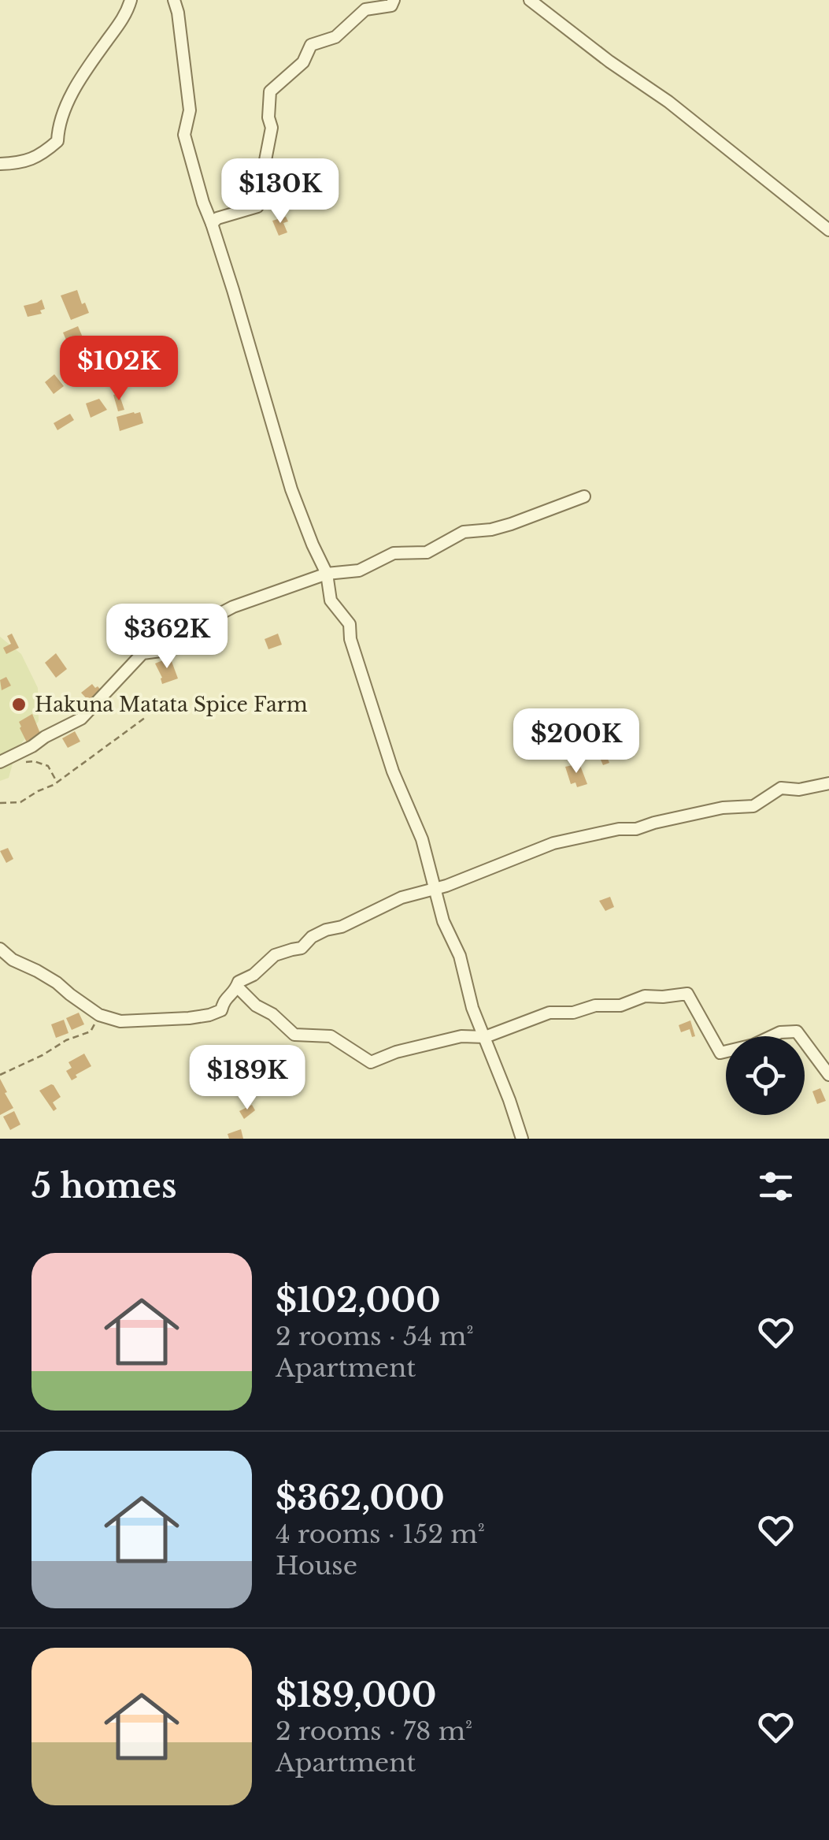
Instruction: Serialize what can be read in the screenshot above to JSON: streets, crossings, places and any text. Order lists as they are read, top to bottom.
{
  "places": ["Hakuna Matata Spice Farm"],
  "page": {
    "price": [
      "$130K",
      "$102K",
      "$362K",
      "$200K",
      "$189K"
    ],
    "heading": "5 homes",
    "list": [
      {
        "name": "$102,000",
        "note": "2 rooms · 54 m² · Apartment"
      },
      {
        "name": "$362,000",
        "note": "4 rooms · 152 m² · House"
      },
      {
        "name": "$189,000",
        "note": "2 rooms · 78 m² · Apartment"
      }
    ]
  }
}
